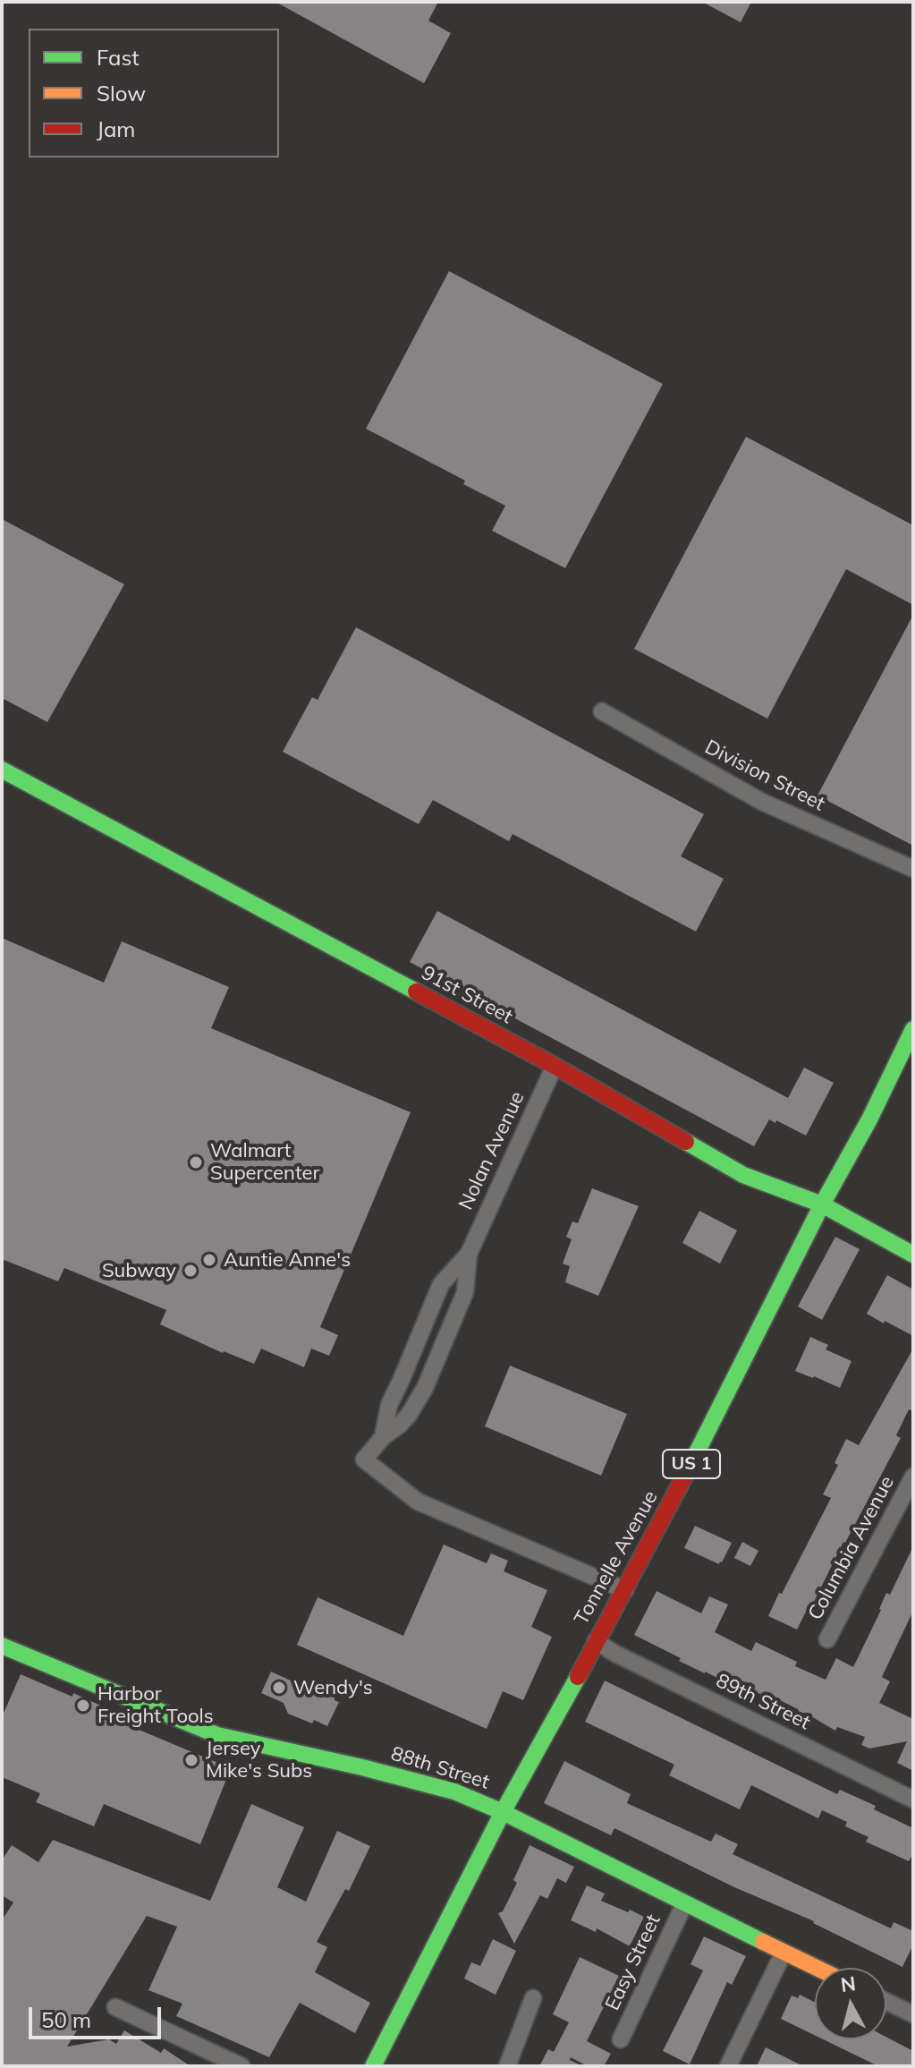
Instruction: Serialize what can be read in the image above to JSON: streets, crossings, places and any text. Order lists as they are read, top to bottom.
{
  "streets": {
    "street": [
      "Division Street",
      "91st Street",
      "Nolan Avenue",
      "US 1",
      "Columbia Avenue",
      "Tonnelle Avenue",
      "89th Street",
      "88th Street",
      "Easy Street"
    ]
  },
  "crossings": [
    ["91st Street", "Nolan Avenue"],
    ["91st Street", "Tonnelle Avenue"],
    ["Nolan Avenue", "Tonnelle Avenue"],
    ["Tonnelle Avenue", "89th Street"],
    ["Tonnelle Avenue", "88th Street"],
    ["88th Street", "Easy Street"]
  ],
  "places": [
    "Walmart Supercenter",
    "Auntie Anne's",
    "Subway",
    "Wendy's",
    "Harbor Freight Tools",
    "Jersey Mike's Subs"
  ],
  "legend": ["Fast", "Slow", "Jam"],
  "scale_bar": "50 m",
  "north": "top"
}
